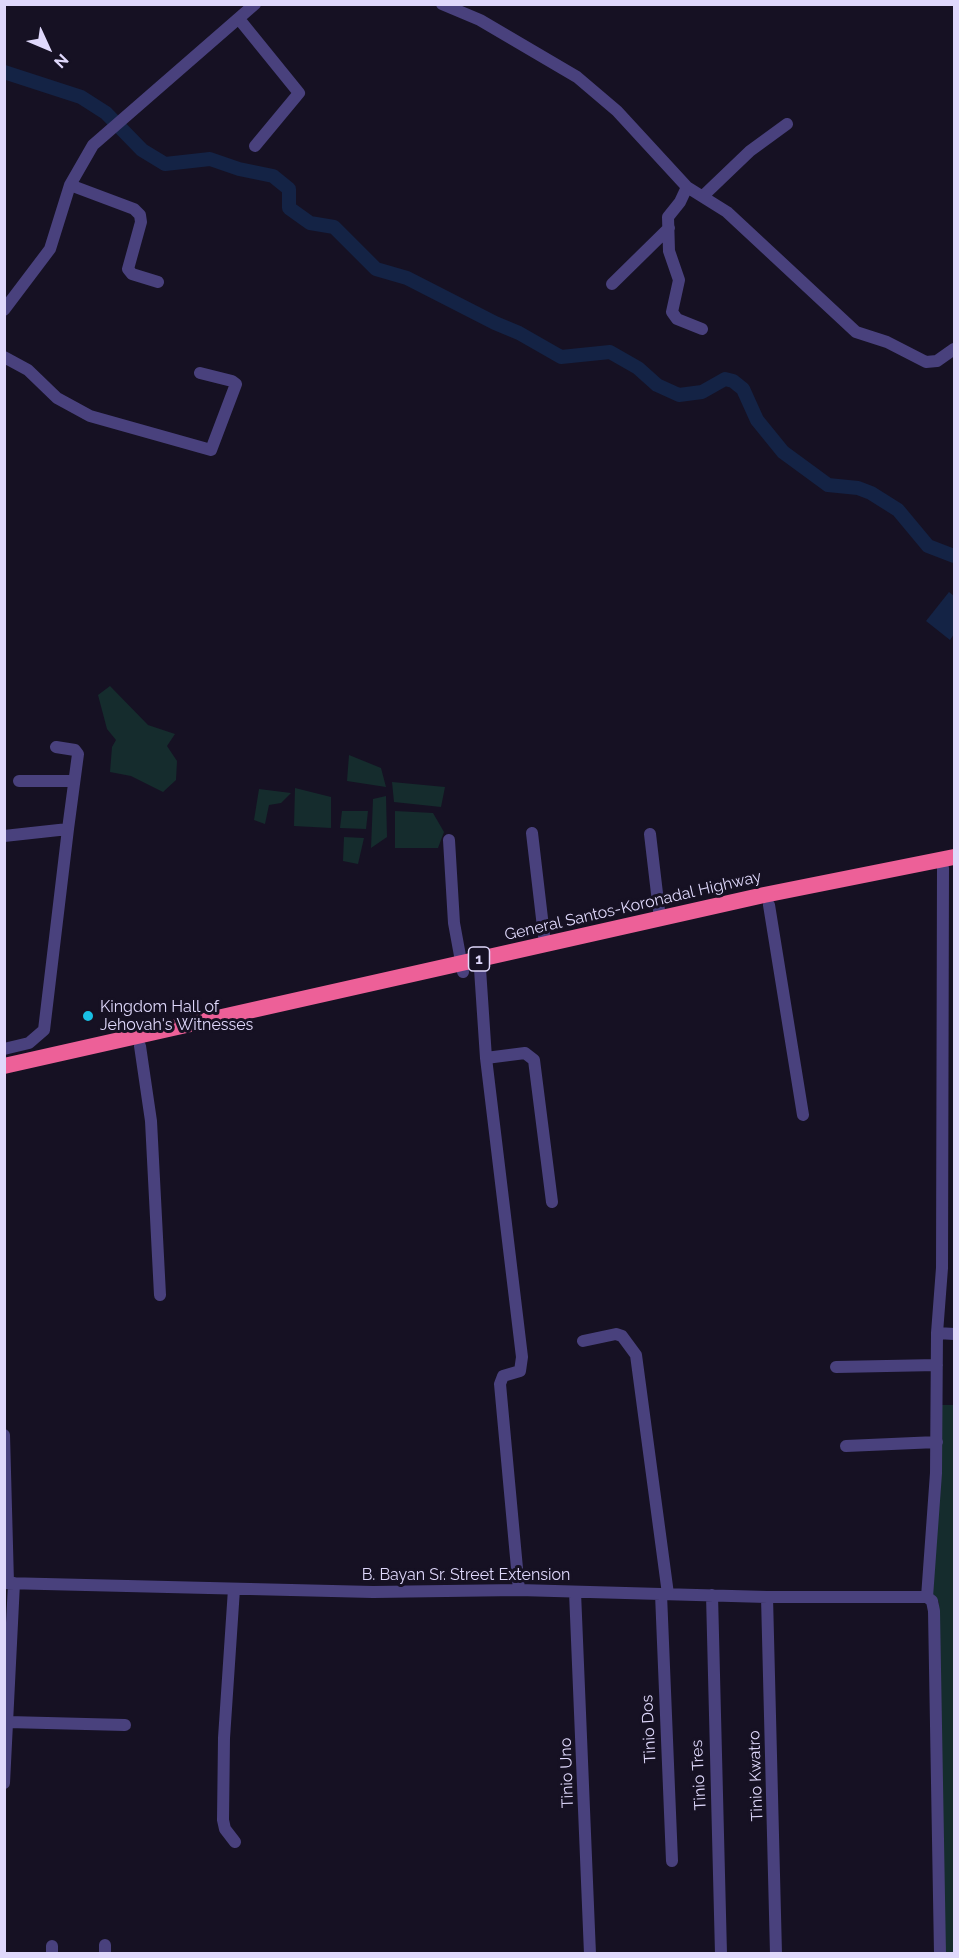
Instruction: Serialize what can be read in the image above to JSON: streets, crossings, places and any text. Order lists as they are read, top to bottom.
{
  "streets": {
    "highway": ["General Santos-Koronadal Highway", "1"],
    "street": [
      "B. Bayan Sr. Street Extension",
      "Tinio Dos",
      "Tinio Uno",
      "Tinio Tres",
      "Tinio Kwatro"
    ]
  },
  "crossings": [
    ["B. Bayan Sr. Street Extension", "Tinio Dos"],
    ["B. Bayan Sr. Street Extension", "Tinio Uno"],
    ["B. Bayan Sr. Street Extension", "Tinio Tres"],
    ["B. Bayan Sr. Street Extension", "Tinio Kwatro"]
  ],
  "places": ["Kingdom Hall of Jehovah's Witnesses"],
  "north": "bottom right"
}
